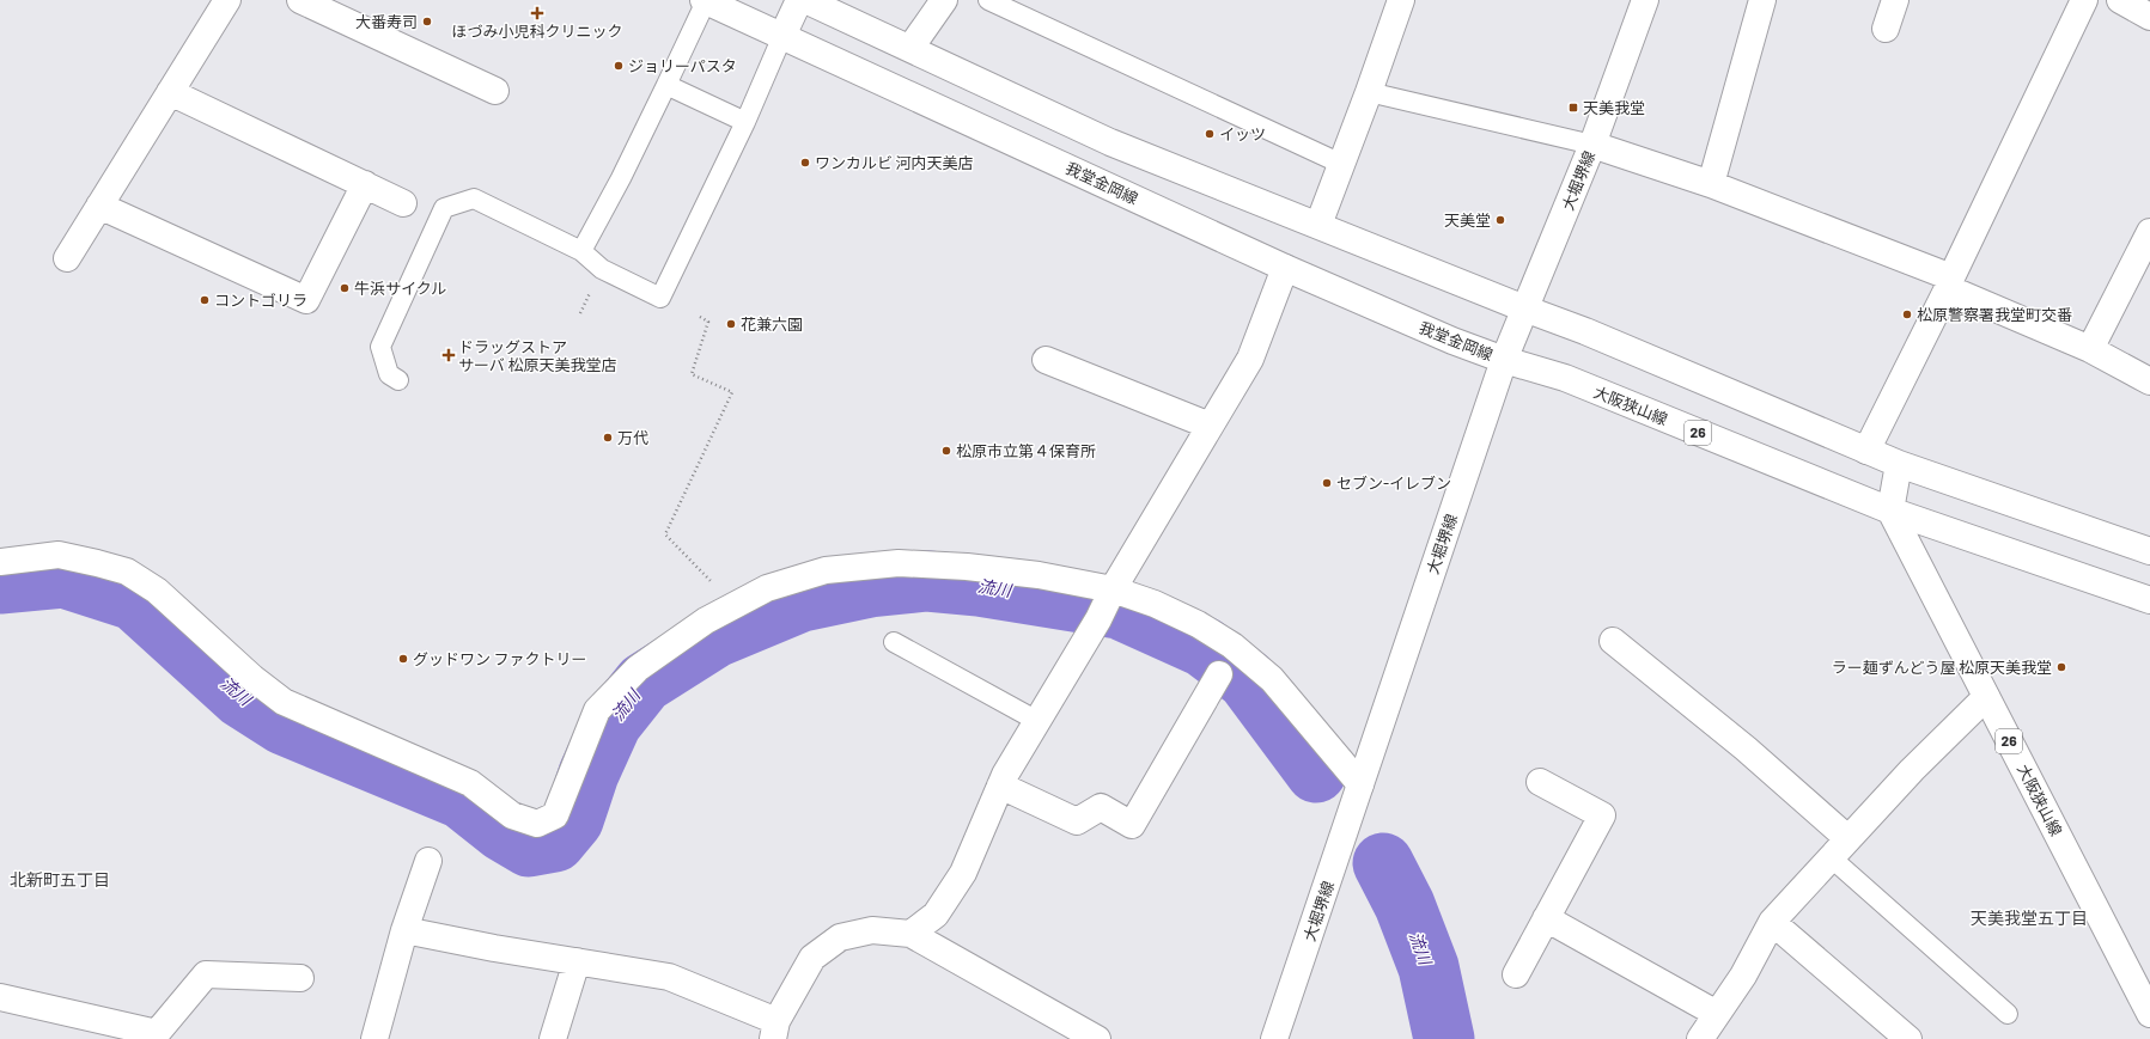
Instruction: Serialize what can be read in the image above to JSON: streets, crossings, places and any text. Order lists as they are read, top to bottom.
{
  "streets": {
    "street": [
      "大堀堺線",
      "我堂金岡線",
      "大阪狭山線",
      "26"
    ]
  },
  "crossings": [
    ["大堀堺線", "我堂金岡線"],
    ["大堀堺線", "大阪狭山線"],
    ["我堂金岡線", "大阪狭山線"]
  ],
  "districts": ["北新町五丁目", "天美我堂五丁目"],
  "water": ["流川"],
  "places": {
    "health": ["ほづみ小児科クリニック", "ドラッグストア サーバ 松原天美我堂店"],
    "other": [
      "大番寿司",
      "ジョリーパスタ",
      "イッツ",
      "ワンカルビ 河内天美店",
      "天美堂",
      "牛浜サイクル",
      "コントゴリラ",
      "松原警察署我堂町交番",
      "花兼六園",
      "万代",
      "松原市立第４保育所",
      "セブン-イレブン",
      "グッドワン ファクトリー",
      "ラー麺ずんどう屋 松原天美我堂"
    ],
    "transit": ["天美我堂"]
  }
}
